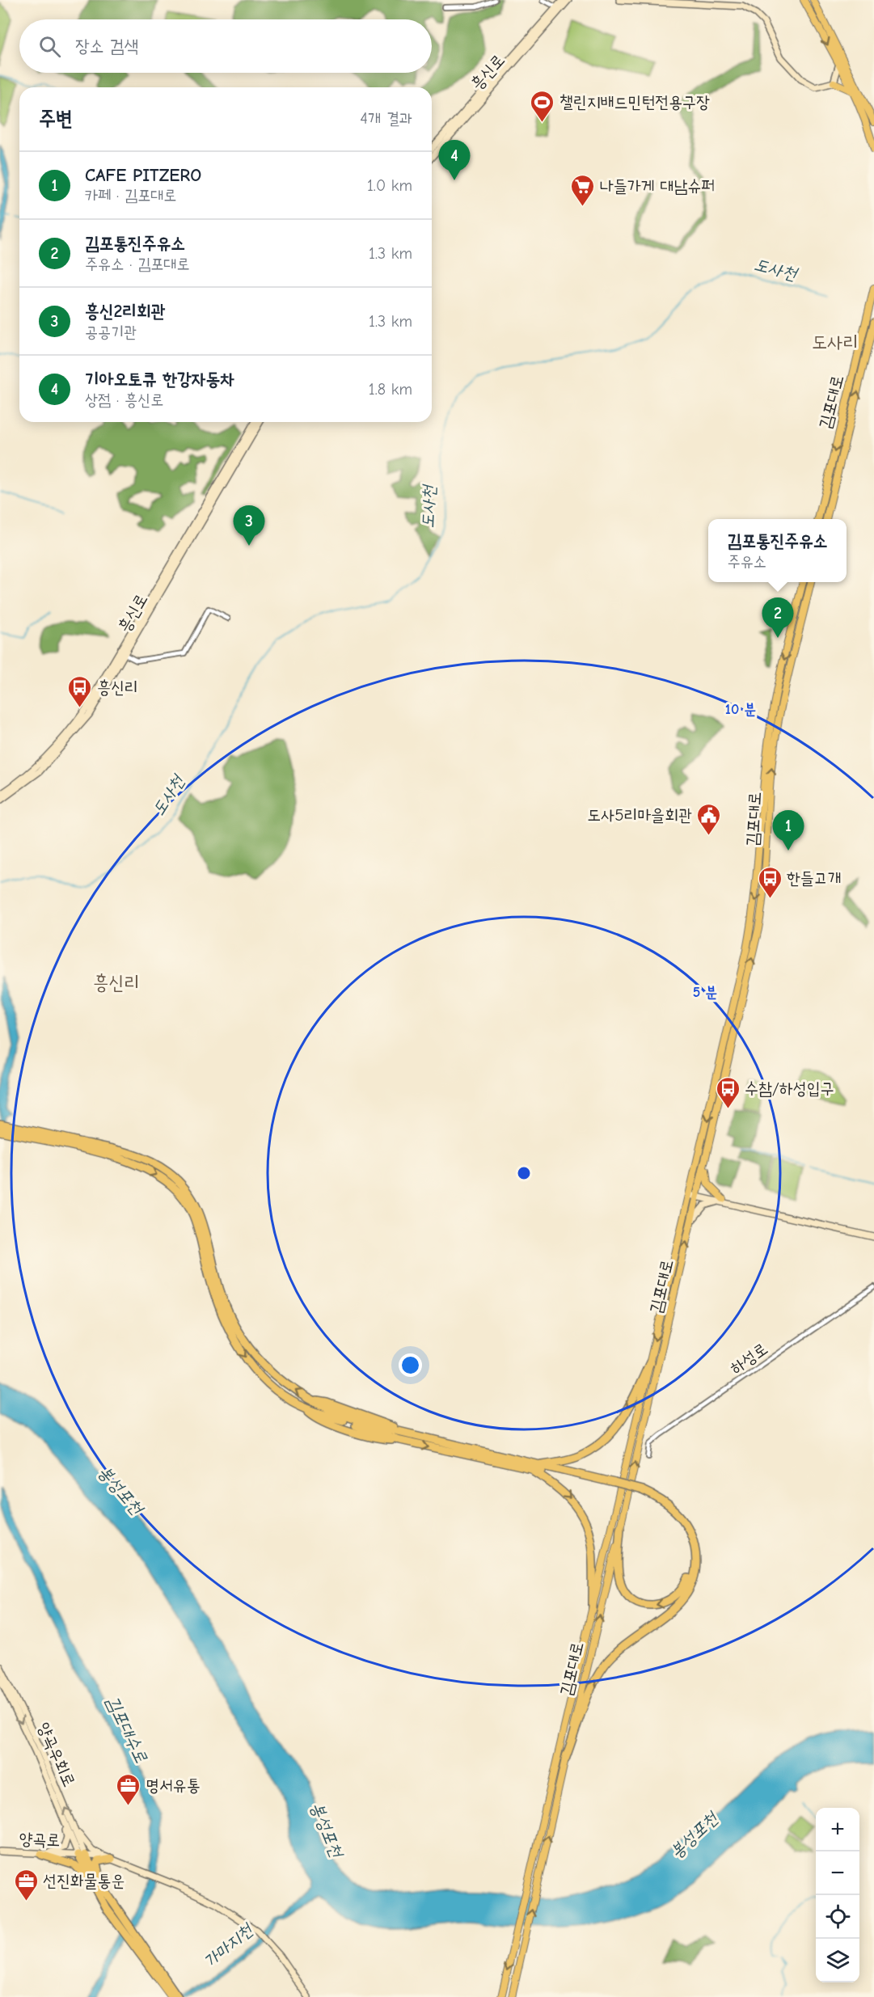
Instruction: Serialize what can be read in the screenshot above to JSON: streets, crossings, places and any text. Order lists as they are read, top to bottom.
{
  "streets": {
    "highway": ["양곡로"],
    "main road": ["흥신로", "김포대로", "양곡우회로"],
    "street": ["하성로"]
  },
  "crossings": [
    ["양곡우회로", "양곡로"]
  ],
  "districts": ["도사리", "흥신리"],
  "water": [
    "도사천",
    "봉성포천",
    "김포대수로",
    "가마지천"
  ],
  "places": {
    "sports": ["챌린지배드민턴전용구장"],
    "supermarket": ["나들가게 대남슈퍼"],
    "bus stop": ["흥신리", "한들고개", "수참/하성입구"],
    "public building": ["도사5리마을회관"],
    "office": ["명서유통", "선진화물통운"]
  },
  "page": {
    "search": "장소 검색",
    "heading": ["주변", "4개 결과"],
    "pins": [
      "4",
      "3",
      "2",
      "1"
    ],
    "list": [
      {
        "mark": "1",
        "name": "CAFE PITZERO",
        "note": "카페 · 김포대로",
        "value": "1.0 km"
      },
      {
        "mark": "2",
        "name": "김포통진주유소",
        "note": "주유소 · 김포대로",
        "value": "1.3 km"
      },
      {
        "mark": "3",
        "name": "흥신2리회관",
        "note": "공공기관",
        "value": "1.3 km"
      },
      {
        "mark": "4",
        "name": "기아오토큐 한강자동차",
        "note": "상점 · 흥신로",
        "value": "1.8 km"
      }
    ],
    "popup": ["김포통진주유소", "주유소"],
    "map_buttons": ["+", "−"]
  },
  "rings": ["10 분", "5 분"]
}
